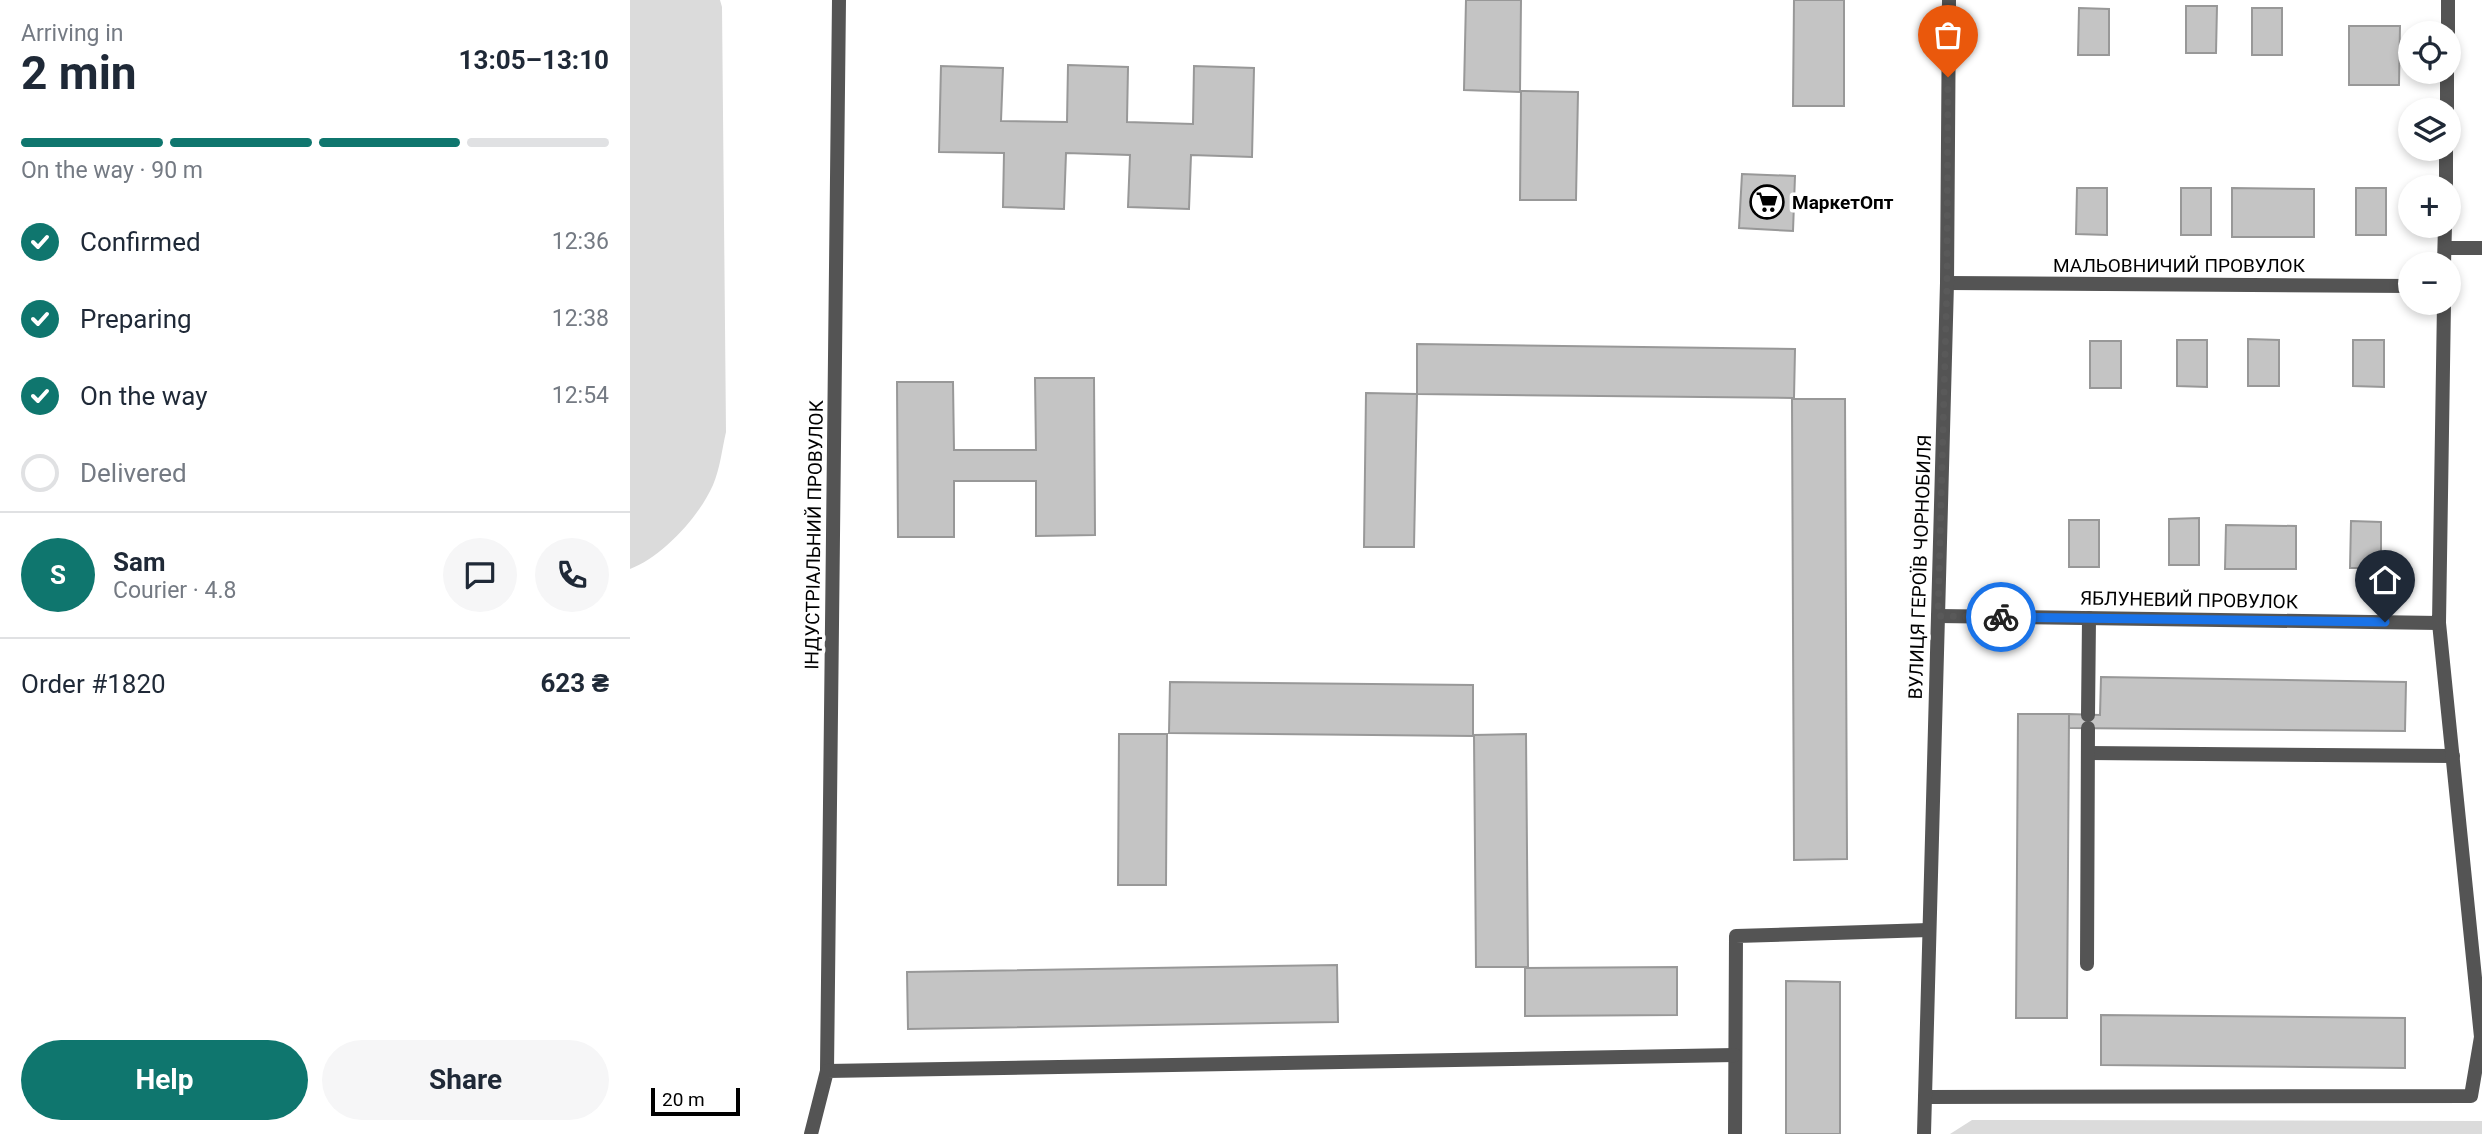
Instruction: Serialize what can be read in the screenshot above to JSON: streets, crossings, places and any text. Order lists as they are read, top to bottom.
{
  "streets": {
    "street": [
      "МАЛЬОВНИЧИЙ ПРОВУЛОК",
      "ІНДУСТРІАЛЬНИЙ ПРОВУЛОК",
      "ВУЛИЦЯ ГЕРОЇВ ЧОРНОБИЛЯ",
      "ЯБЛУНЕВИЙ ПРОВУЛОК"
    ]
  },
  "crossings": [
    ["МАЛЬОВНИЧИЙ ПРОВУЛОК", "ВУЛИЦЯ ГЕРОЇВ ЧОРНОБИЛЯ"],
    ["ВУЛИЦЯ ГЕРОЇВ ЧОРНОБИЛЯ", "ЯБЛУНЕВИЙ ПРОВУЛОК"]
  ],
  "places": {
    "supermarket": ["МаркетОпт"]
  },
  "scale_bar": "20 m",
  "page": {
    "heading": ["2 min", "Arriving in", "13:05–13:10"],
    "panel": [
      "Sam",
      "Courier · 4.8",
      "Order #1820",
      "623 ₴"
    ],
    "map_buttons": ["+", "−"],
    "bar": "On the way · 90 m",
    "list": [
      ["Confirmed", "12:36"],
      ["Preparing", "12:38"],
      ["On the way", "12:54"],
      "Delivered"
    ],
    "round": "S",
    "buttons": ["Help", "Share"],
    "scale": "20 m"
  }
}
